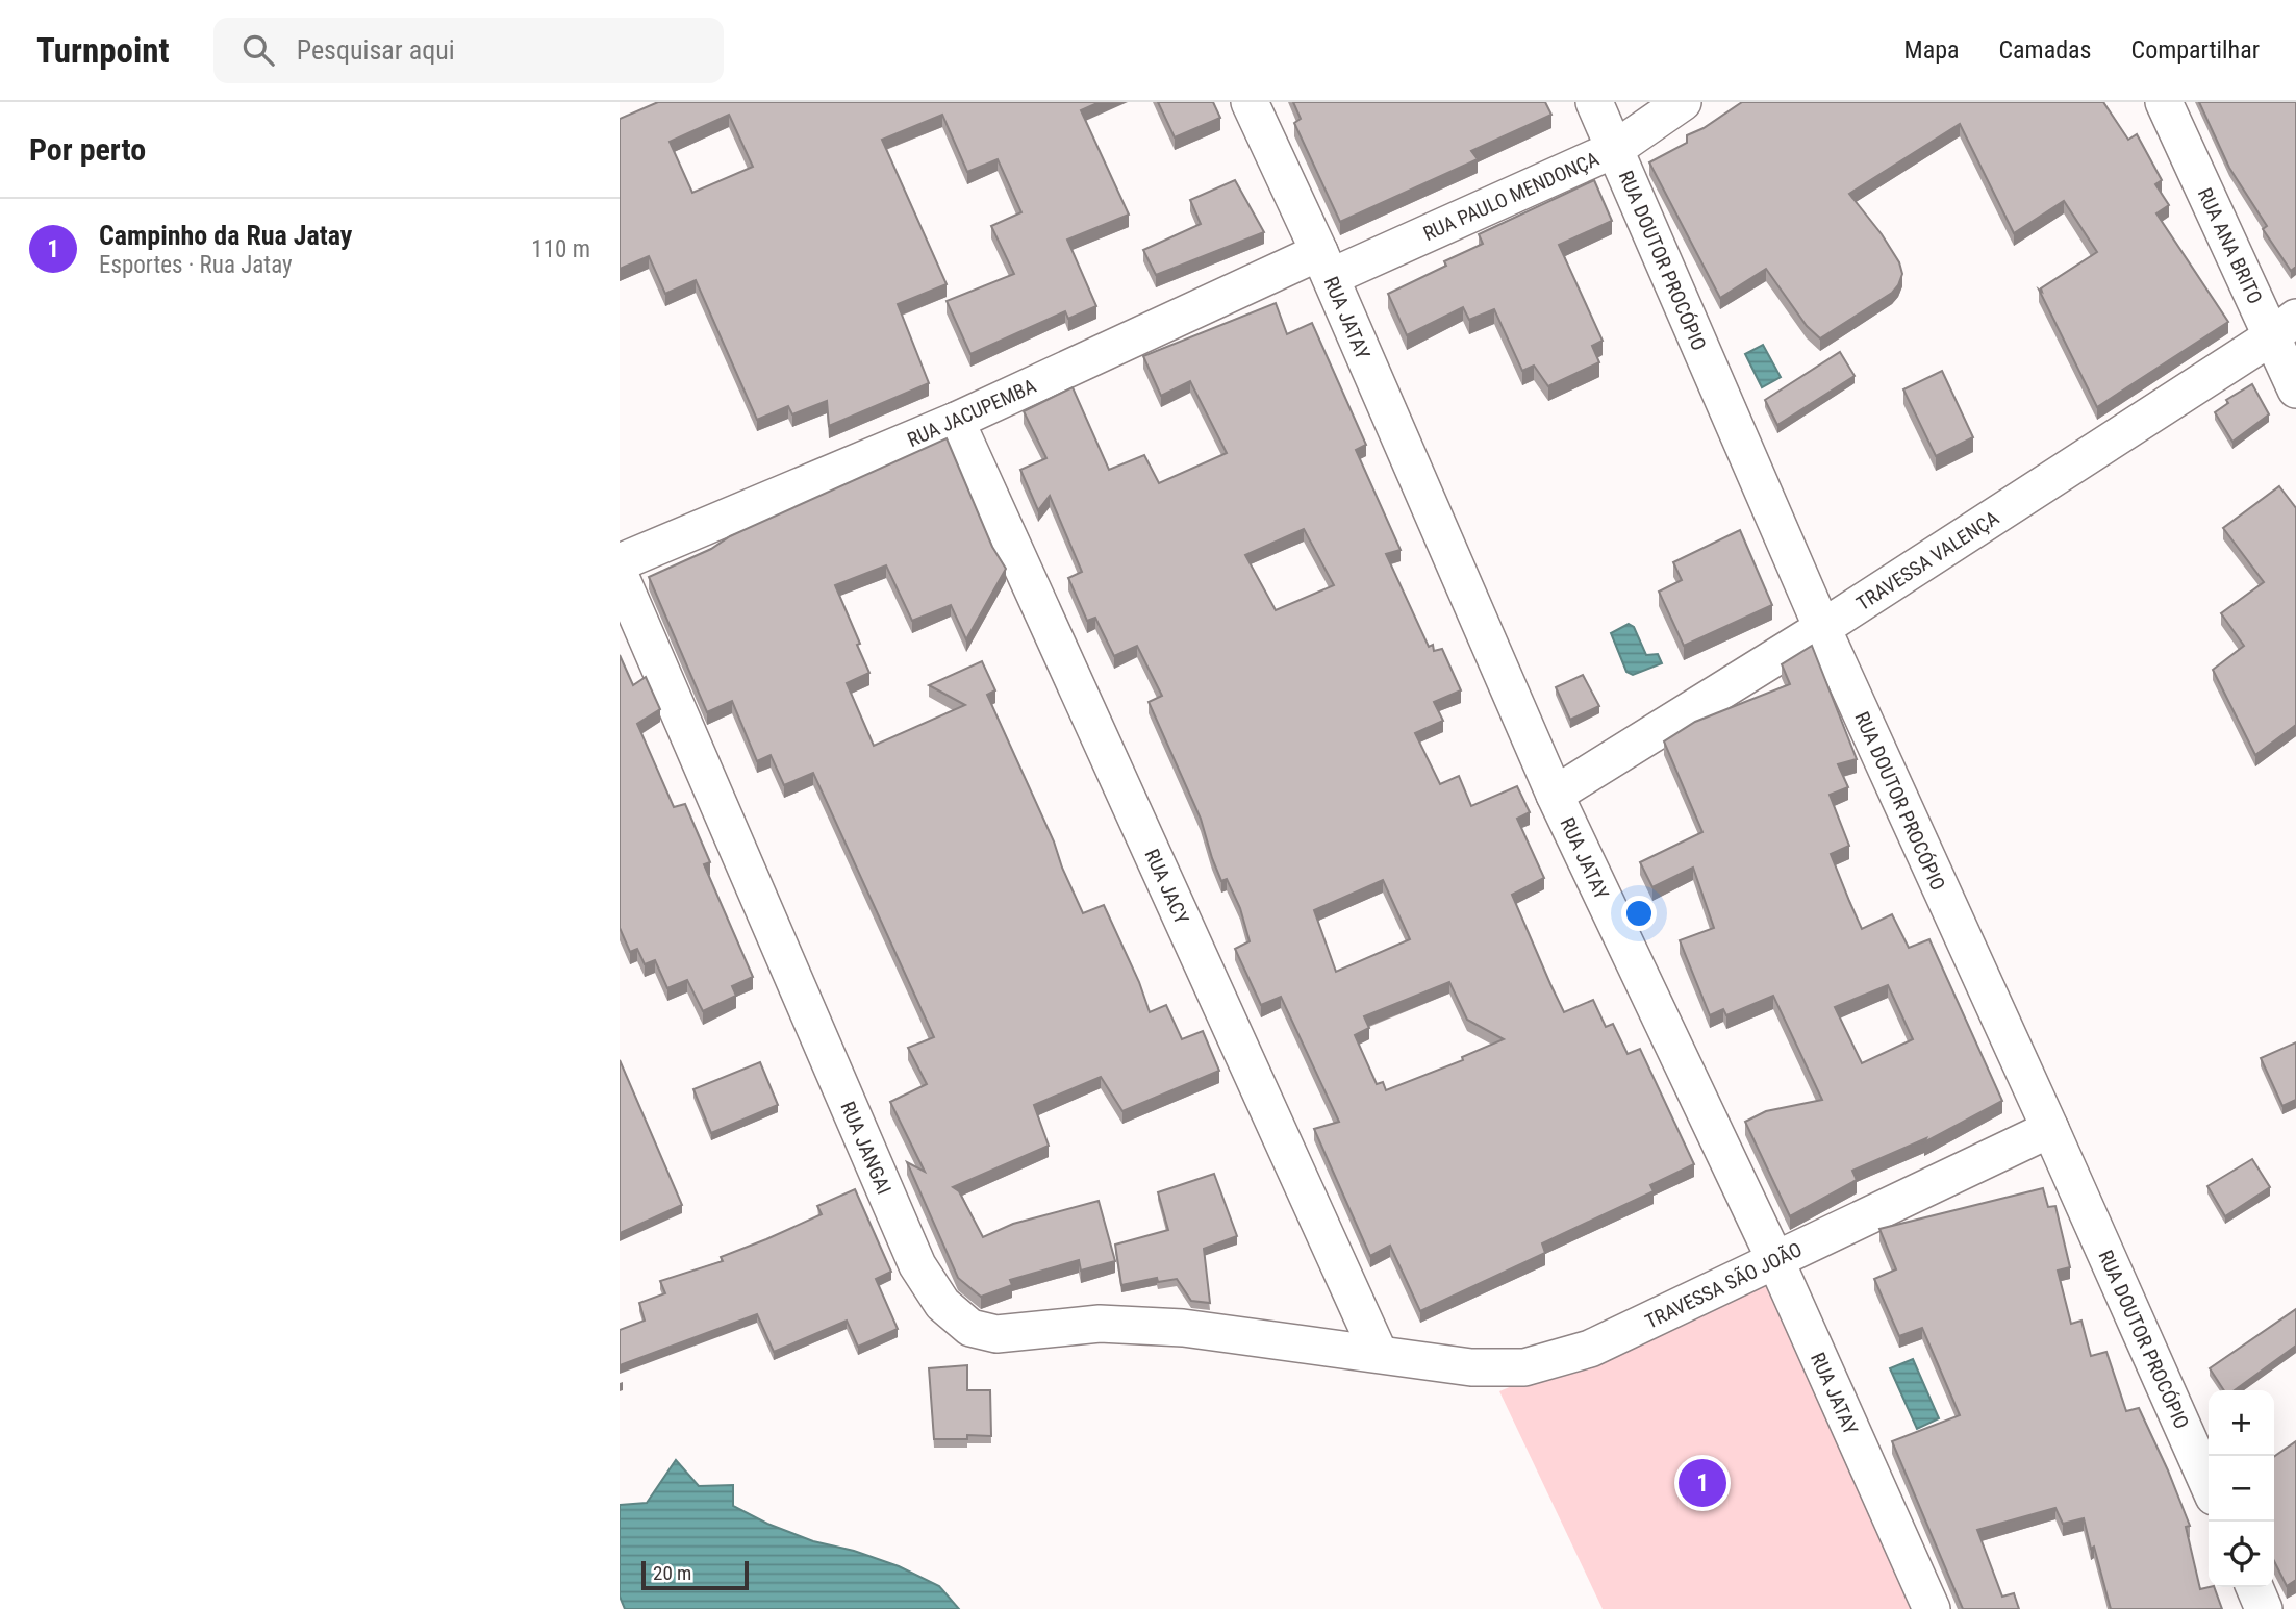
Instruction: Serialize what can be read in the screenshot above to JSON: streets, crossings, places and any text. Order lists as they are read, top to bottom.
{
  "streets": {
    "street": [
      "RUA PAULO MENDONÇA",
      "RUA ANA BRITO",
      "RUA DOUTOR PROCÓPIO",
      "RUA JATAY",
      "RUA JACUPEMBA",
      "TRAVESSA VALENÇA",
      "RUA JACY",
      "RUA JANGAI",
      "TRAVESSA SÃO JOÃO"
    ]
  },
  "crossings": [
    ["RUA PAULO MENDONÇA", "RUA DOUTOR PROCÓPIO"],
    ["RUA PAULO MENDONÇA", "RUA JATAY"],
    ["RUA PAULO MENDONÇA", "RUA JACUPEMBA"],
    ["RUA ANA BRITO", "TRAVESSA VALENÇA"],
    ["RUA DOUTOR PROCÓPIO", "TRAVESSA VALENÇA"],
    ["RUA DOUTOR PROCÓPIO", "TRAVESSA SÃO JOÃO"],
    ["RUA JATAY", "RUA JACUPEMBA"],
    ["RUA JATAY", "TRAVESSA VALENÇA"],
    ["RUA JATAY", "TRAVESSA SÃO JOÃO"],
    ["RUA JACUPEMBA", "RUA JACY"],
    ["RUA JACY", "RUA JANGAI"],
    ["RUA JACY", "TRAVESSA SÃO JOÃO"],
    ["RUA JANGAI", "TRAVESSA SÃO JOÃO"]
  ],
  "scale_bar": "20 m",
  "page": {
    "header": "Turnpoint",
    "search": "Pesquisar aqui",
    "nav": ["Mapa", "Camadas", "Compartilhar"],
    "heading": "Por perto",
    "list": [
      {
        "mark": "1",
        "name": "Campinho da Rua Jatay",
        "note": "Esportes · Rua Jatay",
        "value": "110 m"
      }
    ],
    "map_buttons": ["+", "−"],
    "pins": "1",
    "scale": "20 m"
  }
}
